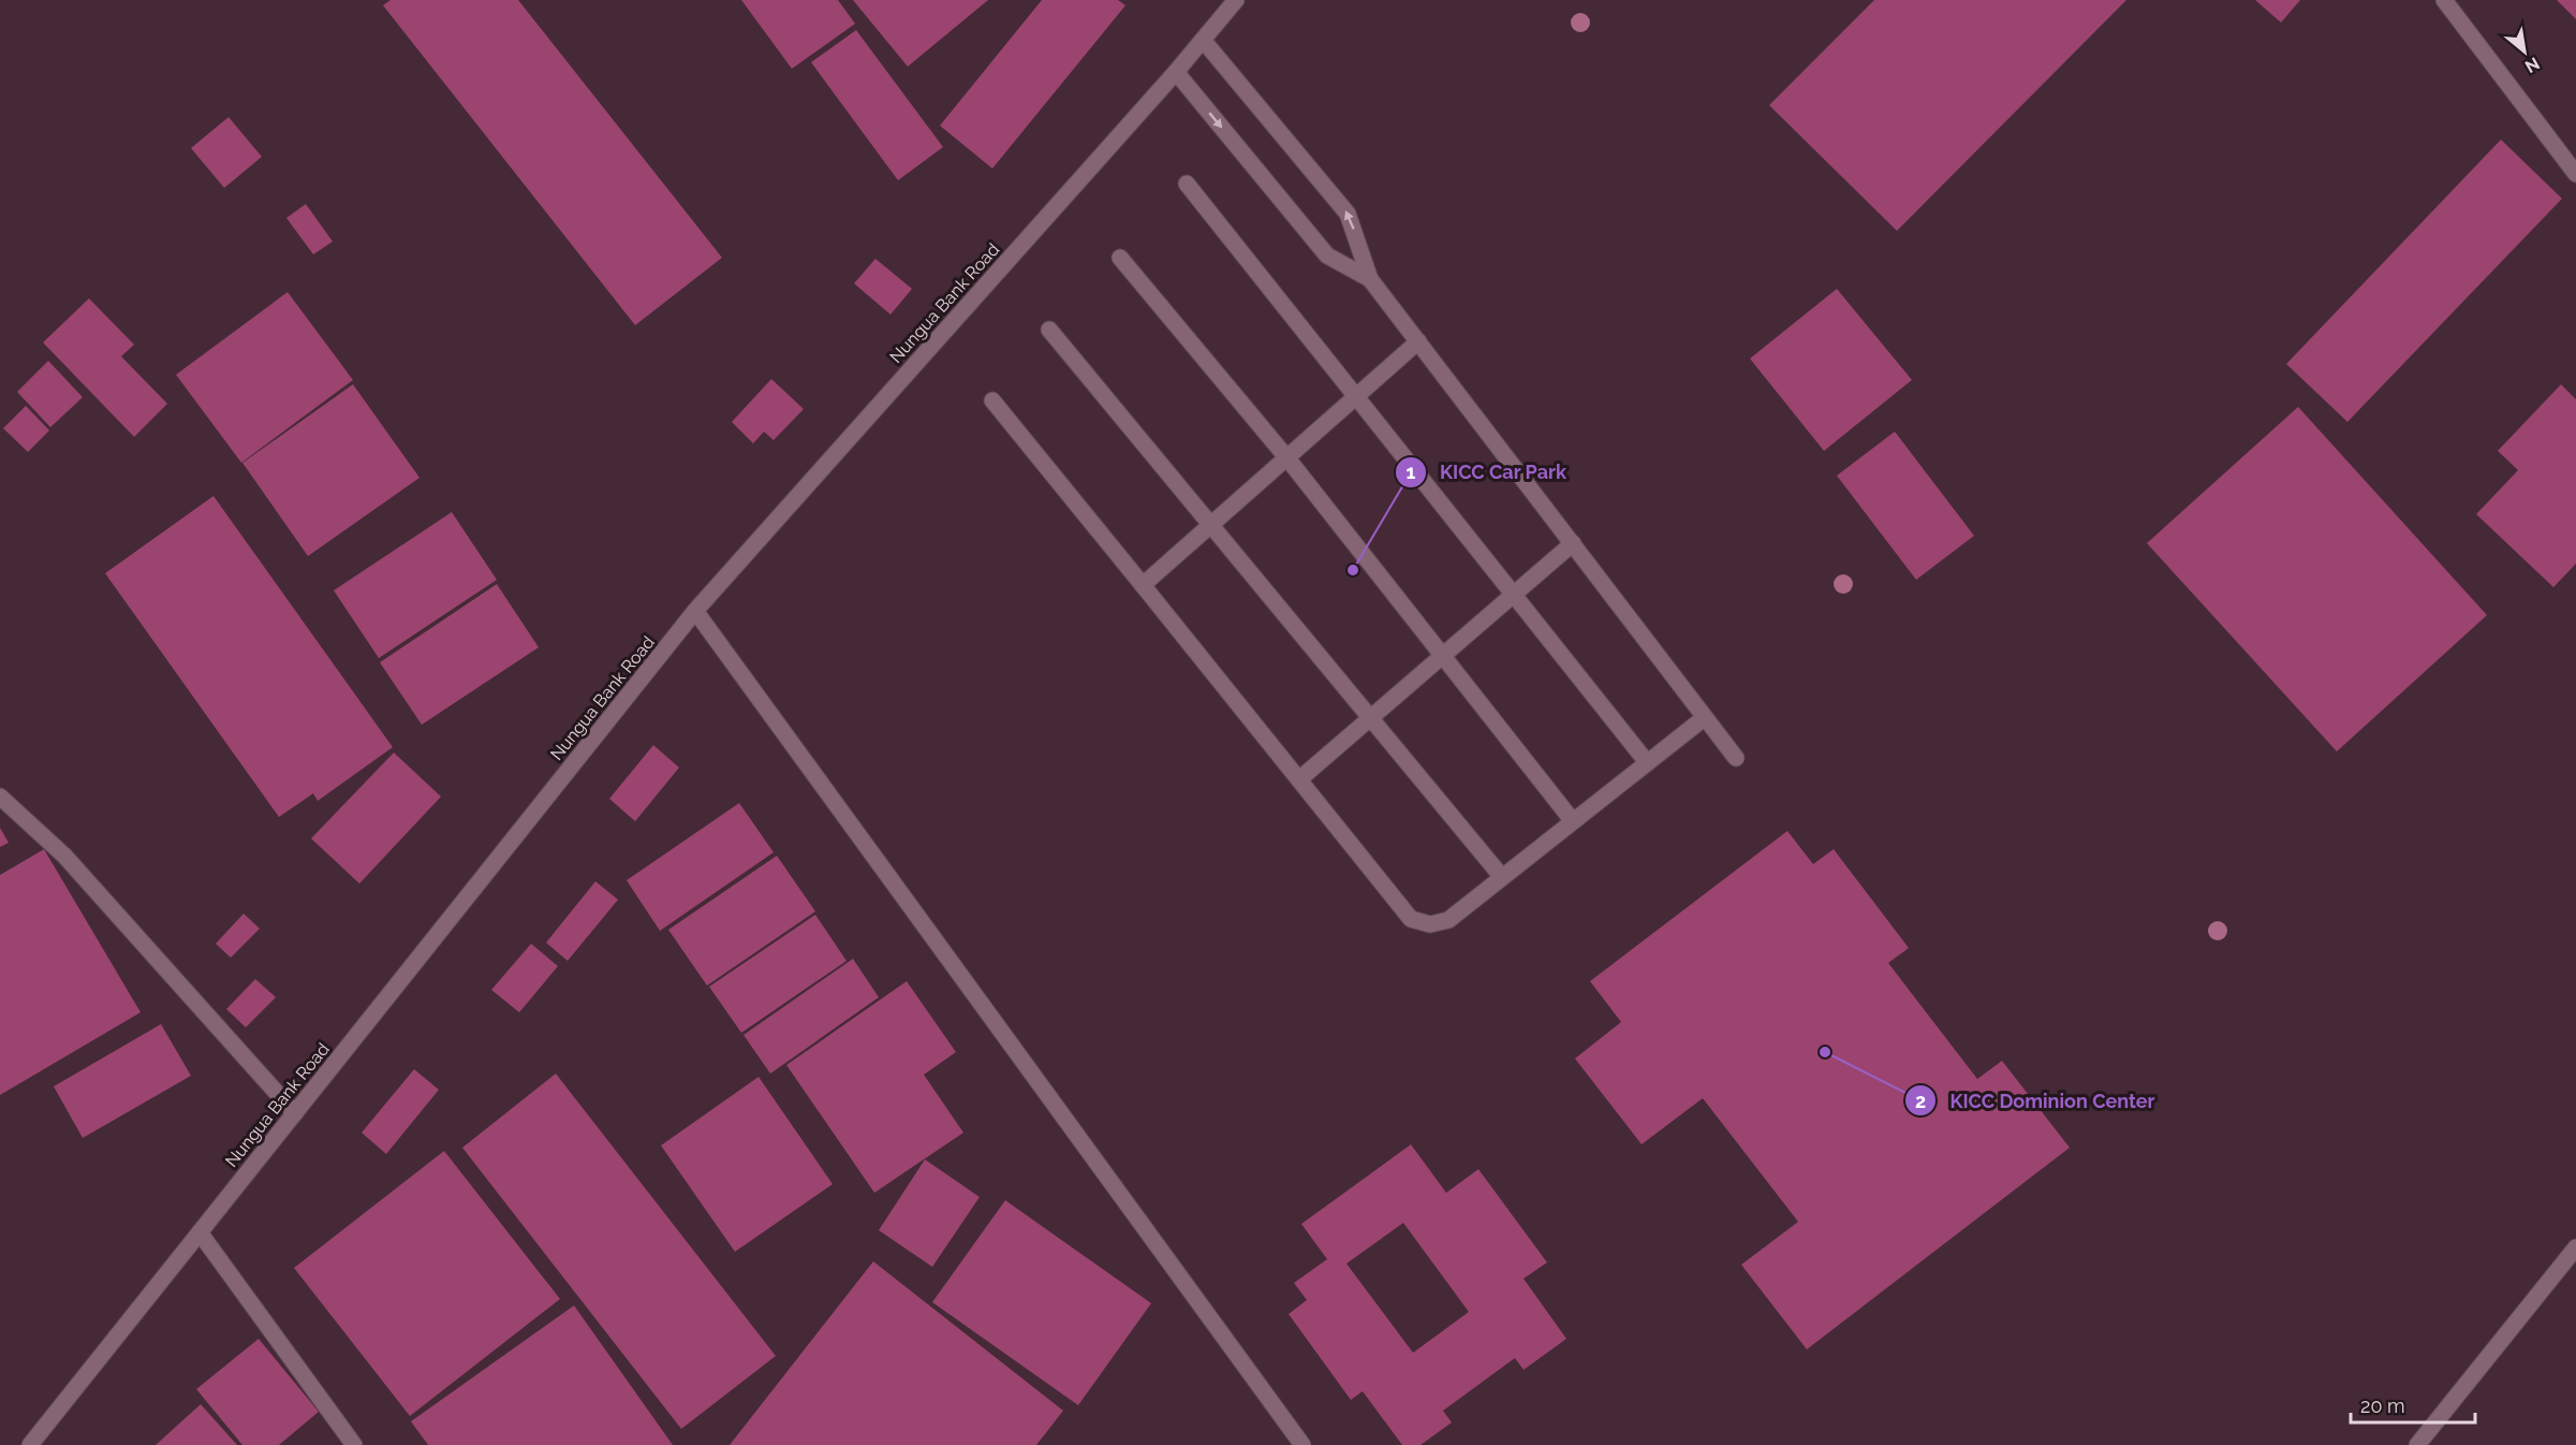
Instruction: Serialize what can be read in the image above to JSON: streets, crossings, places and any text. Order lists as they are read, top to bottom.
{
  "streets": {
    "street": ["Nungua Bank Road"]
  },
  "places": ["KICC Car Park", "KICC Dominion Center"],
  "scale_bar": "20 m",
  "north": "bottom right"
}
